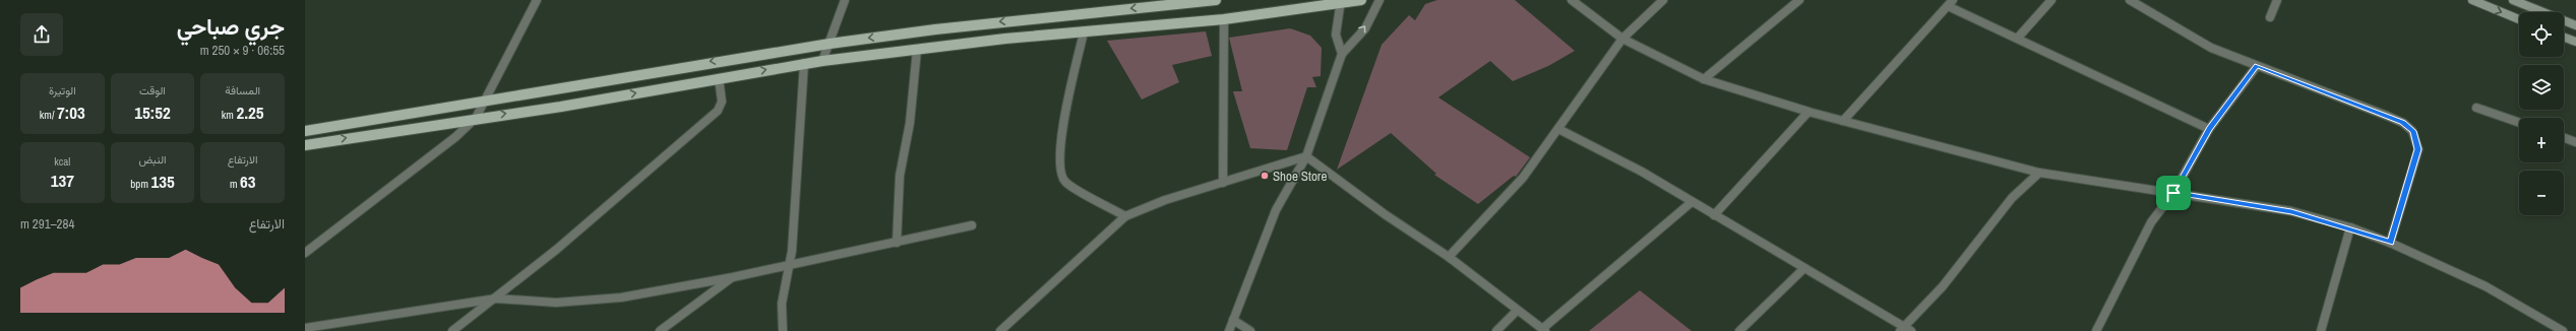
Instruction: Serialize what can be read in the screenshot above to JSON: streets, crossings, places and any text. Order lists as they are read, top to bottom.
{
  "places": ["Shoe Store"],
  "page": {
    "heading": ["جري صباحي", "06:55 · 9 × 250 m"],
    "map_buttons": ["+", "−"],
    "stats": [
      ["المسافة", "2.25 km"],
      ["الوقت", "15:52"],
      ["الوتيرة", "7:03 /km"],
      ["الارتفاع", "63 m"],
      ["النبض", "135 bpm"],
      ["kcal", "137"]
    ],
    "chart": ["الارتفاع", "284–291 m"]
  }
}
